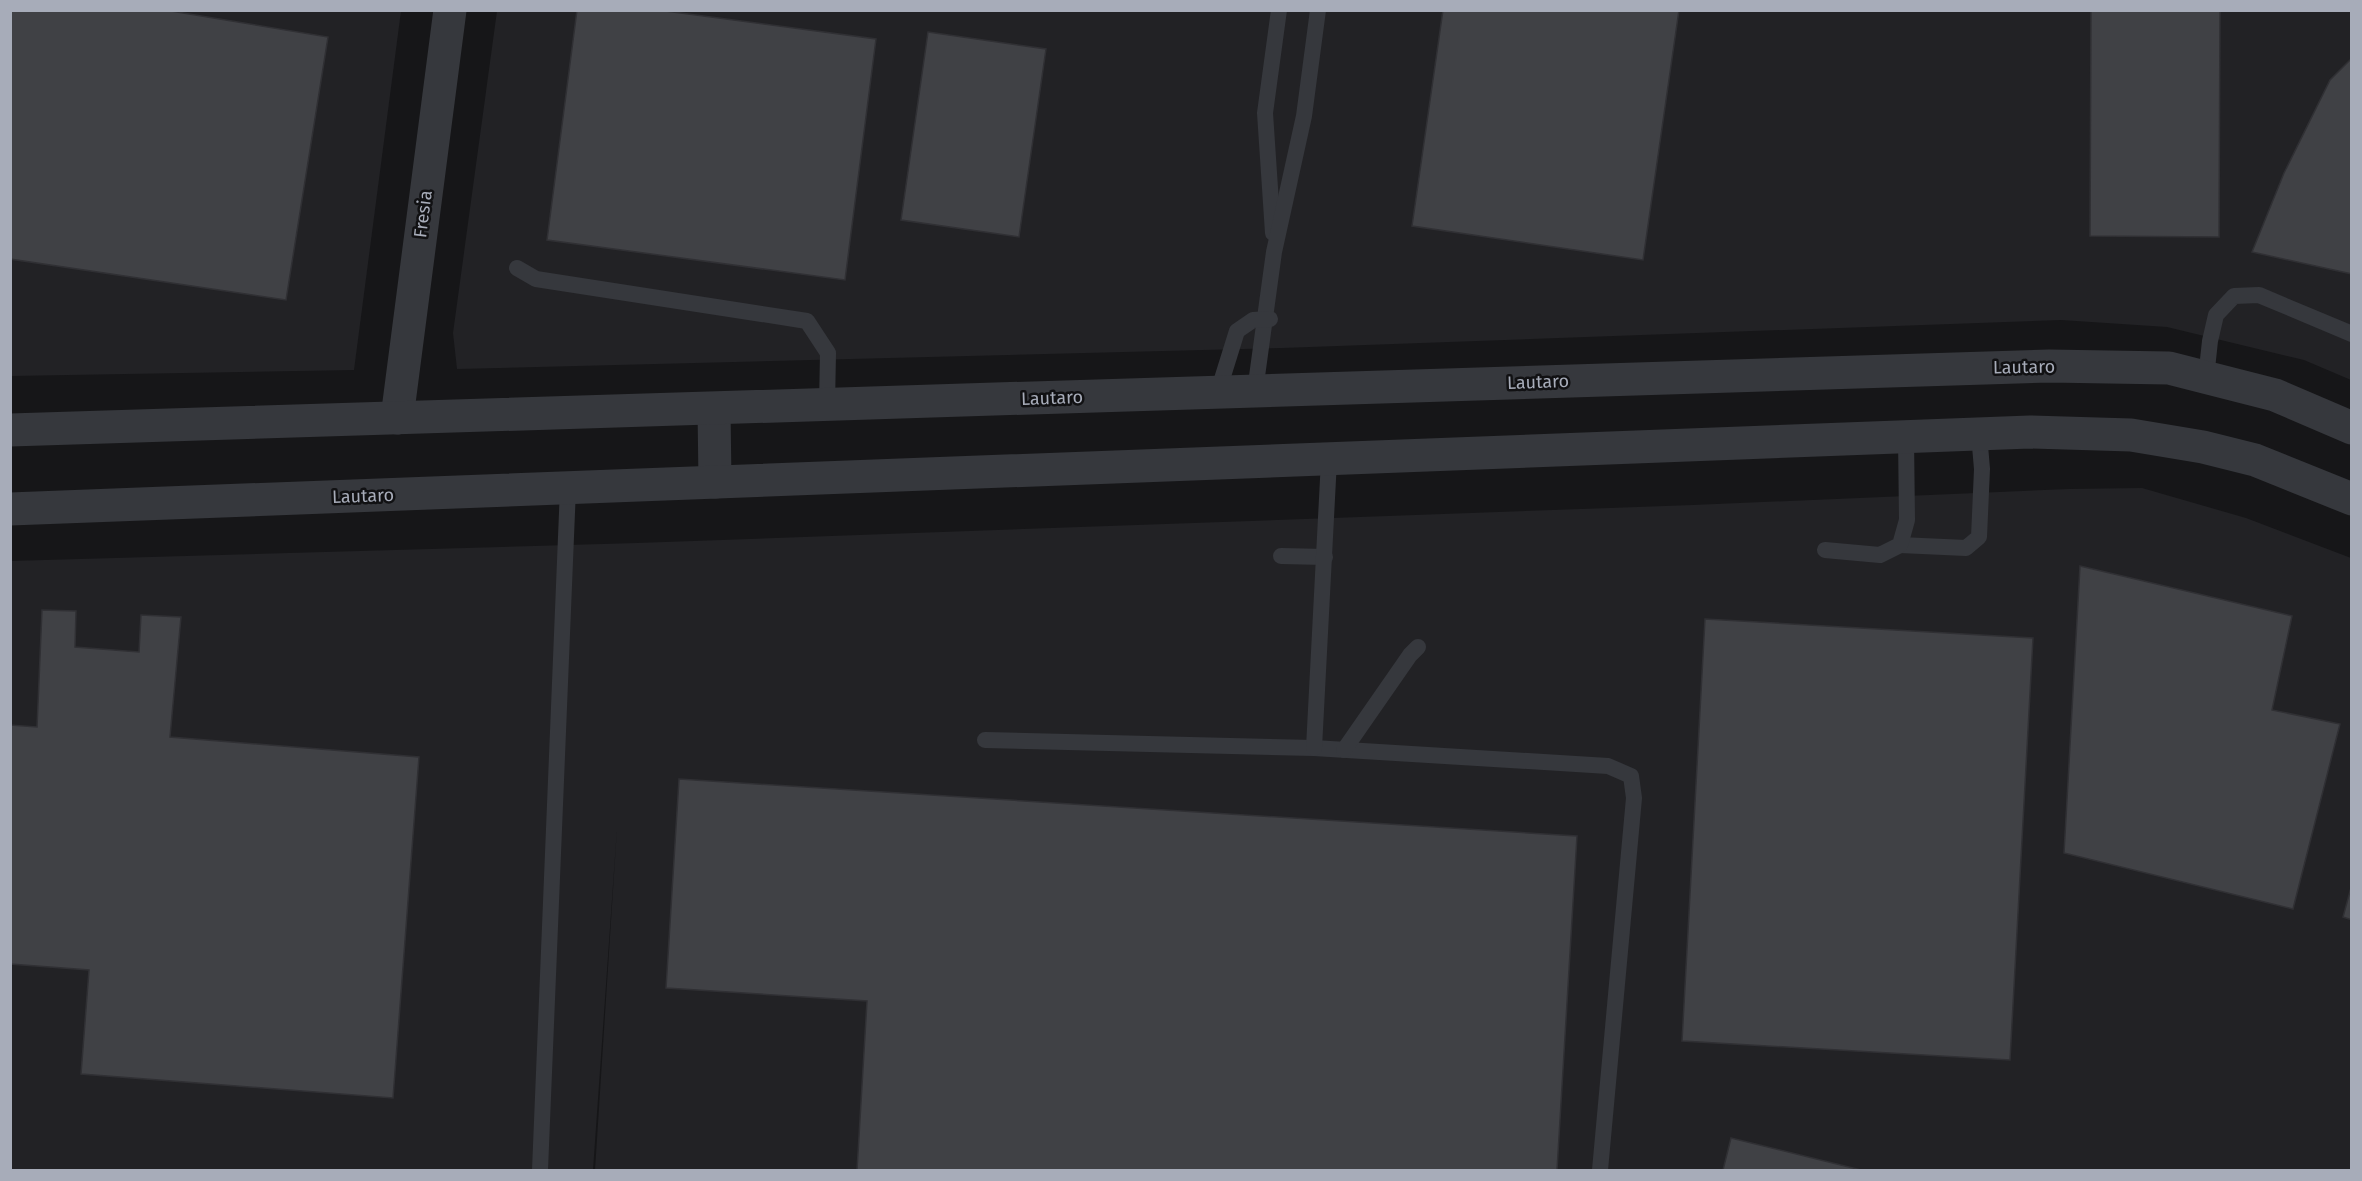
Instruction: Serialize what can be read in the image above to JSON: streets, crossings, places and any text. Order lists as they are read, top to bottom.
{
  "streets": {
    "street": ["Fresia", "Lautaro"]
  },
  "crossings": [
    ["Fresia", "Lautaro"]
  ]
}
